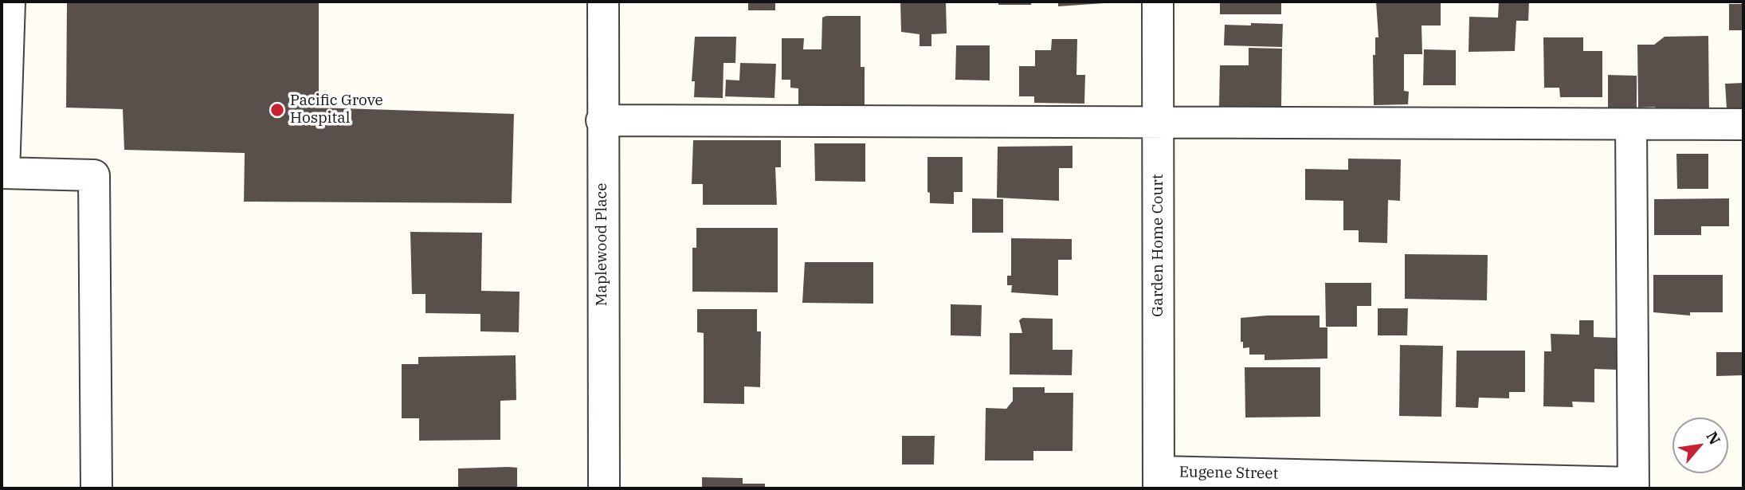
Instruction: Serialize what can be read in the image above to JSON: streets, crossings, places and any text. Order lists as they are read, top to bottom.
{
  "streets": {
    "street": ["Maplewood Place", "Garden Home Court", "Eugene Street"]
  },
  "crossings": [
    ["Garden Home Court", "Eugene Street"]
  ],
  "places": ["Pacific Grove Hospital"],
  "north": "top right"
}
